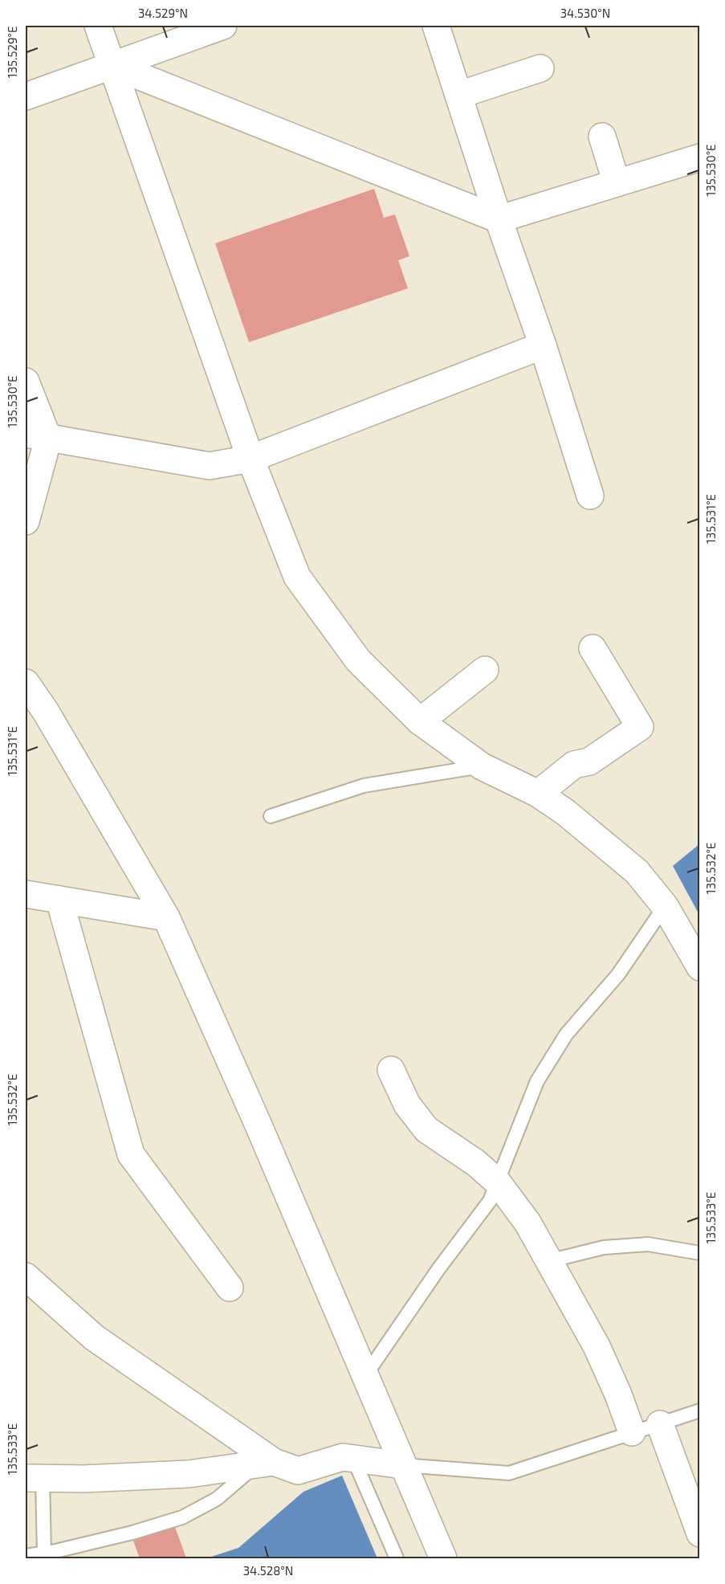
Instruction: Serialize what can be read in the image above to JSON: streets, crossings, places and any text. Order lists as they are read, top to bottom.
{
  "coordinates": [
    "34.529°N",
    "34.530°N",
    "135.529°E",
    "135.530°E",
    "135.531°E",
    "135.532°E",
    "135.533°E",
    "34.528°N"
  ]
}
